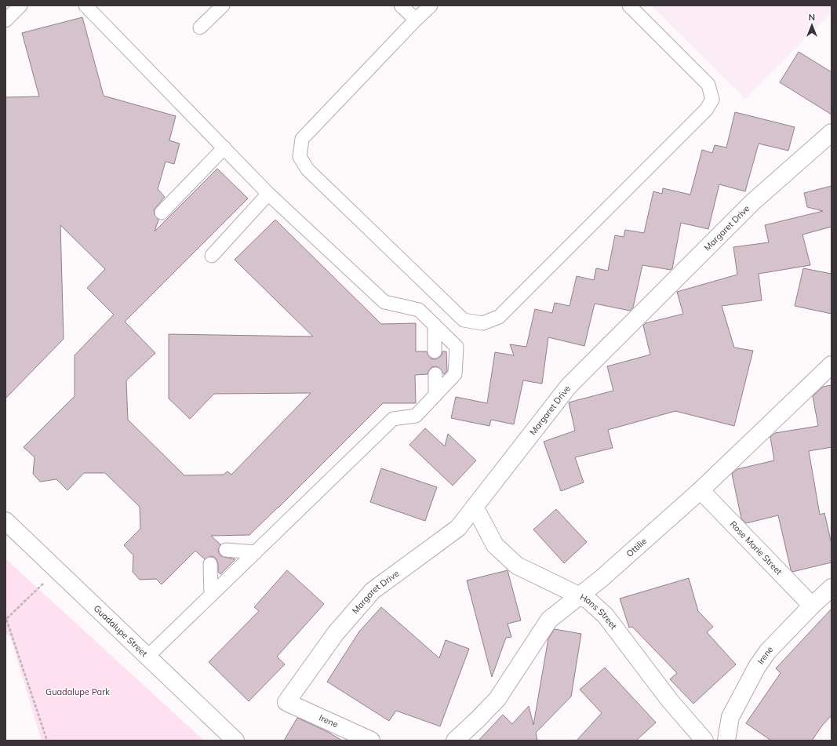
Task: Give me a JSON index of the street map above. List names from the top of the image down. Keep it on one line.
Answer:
{"streets":{"street":["Margaret Drive","Ottilie","Rose Marie Street","Hans Street","Guadalupe Street","Irene"]},"crossings":[["Margaret Drive","Hans Street"],["Margaret Drive","Irene"],["Ottilie","Rose Marie Street"],["Ottilie","Hans Street"],["Rose Marie Street","Irene"]],"parks":["Guadalupe Park"],"north":"top"}
